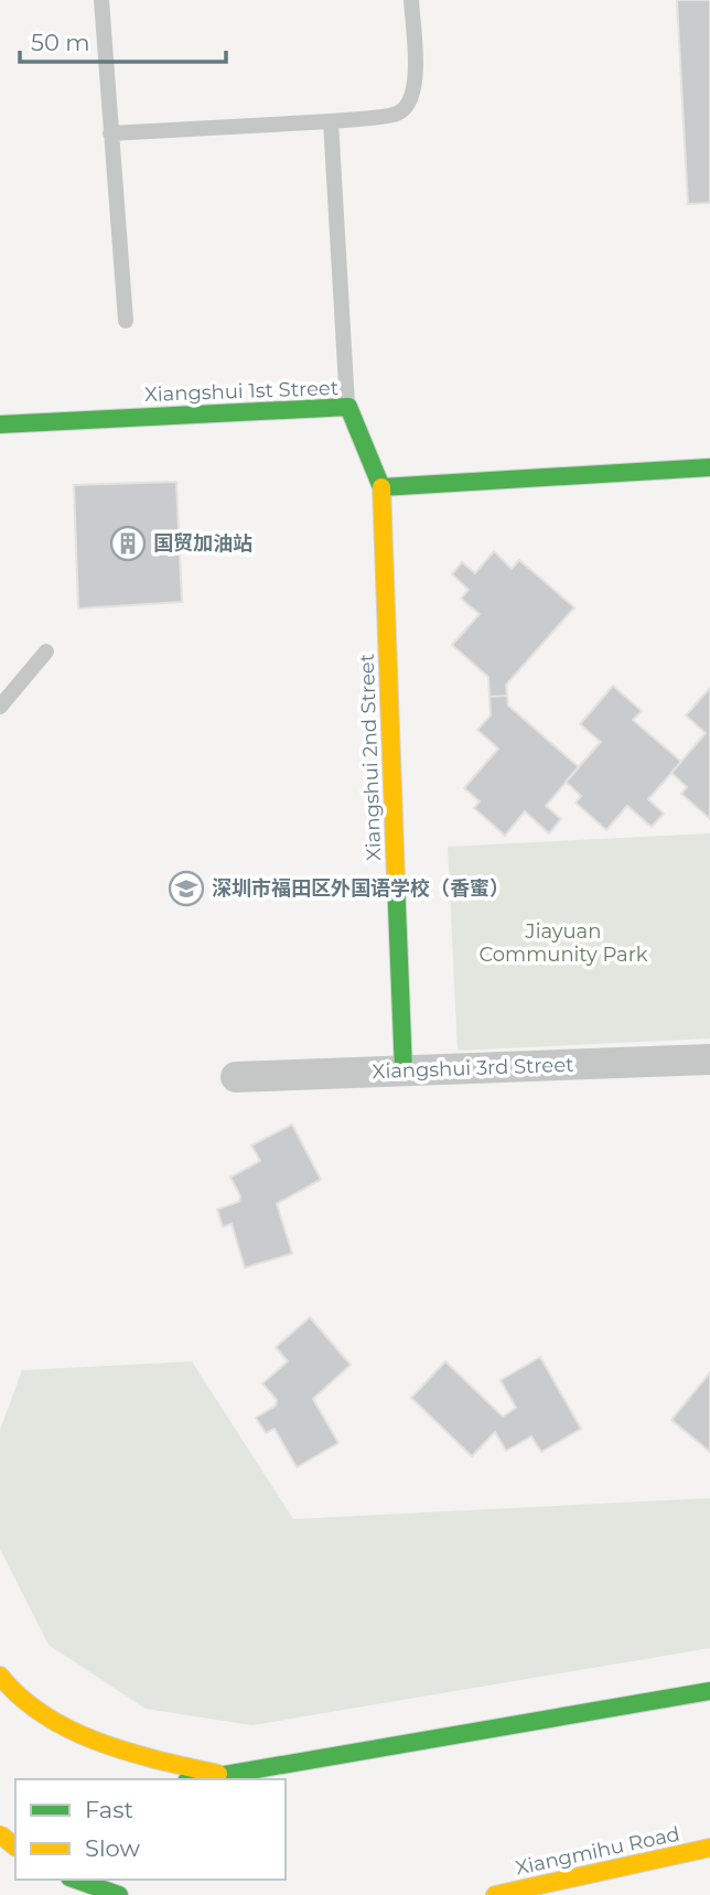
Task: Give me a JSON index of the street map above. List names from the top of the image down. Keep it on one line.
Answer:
{"streets":{"main road":["Xiangshui 1st Street","Xiangshui 2nd Street","Xiangmihu Road"],"street":["Xiangshui 3rd Street"]},"crossings":[["Xiangshui 1st Street","Xiangshui 2nd Street"],["Xiangshui 2nd Street","Xiangshui 3rd Street"]],"parks":["Jiayuan Community Park"],"places":{"building":["国贸加油站"],"school or university":["深圳市福田区外国语学校（香蜜）"]},"legend":["Fast","Slow"],"scale_bar":"50 m"}
